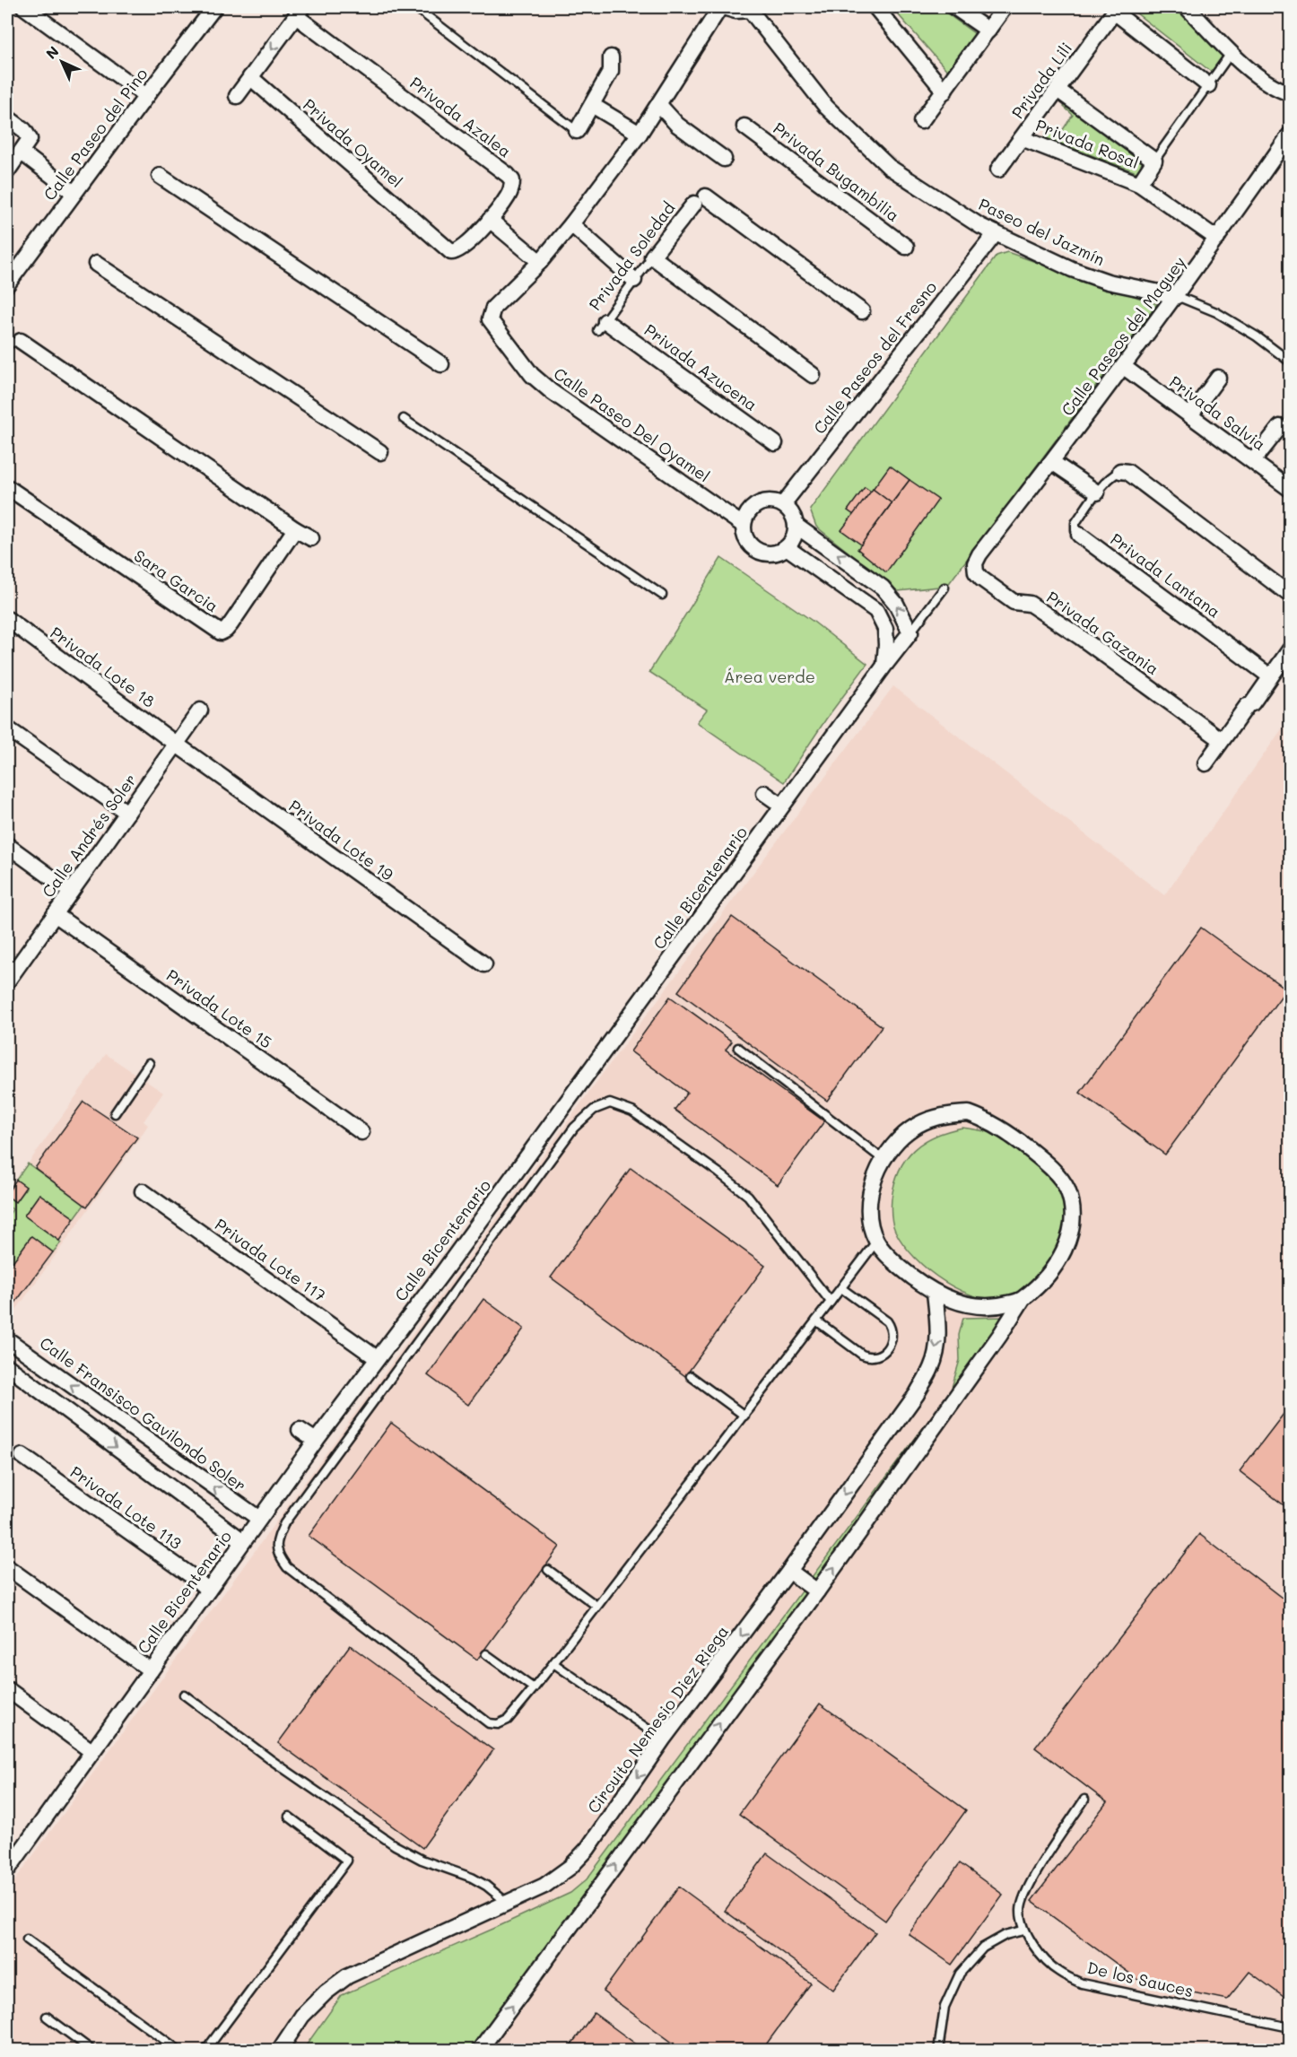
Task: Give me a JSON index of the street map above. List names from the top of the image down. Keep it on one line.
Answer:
{"streets":{"street":["Privada Lili","Privada Azalea","Calle Paseo del Pino","Privada Oyamel","Privada Rosal","Privada Bugambilia","Paseo del Jazmín","Privada Soledad","Calle Paseos del Maguey","Calle Paseos del Fresno","Privada Azucena","Privada Salvia","Calle Paseo Del Oyamel","Privada Lantana","Sara Garcia","Privada Gazania","Privada Lote 18","Calle Andrés Soler","Privada Lote 19","Calle Bicentenario","Privada Lote 15","Privada Lote 117","Calle Fransisco Gavilondo Soler","Privada Lote 113","Circuito Nemesio Diez Riega"],"lane":["De los Sauces"]},"crossings":[["Privada Lili","Privada Rosal"],["Privada Azalea","Privada Oyamel"],["Privada Rosal","Calle Paseos del Maguey"],["Paseo del Jazmín","Calle Paseos del Maguey"],["Paseo del Jazmín","Calle Paseos del Fresno"],["Privada Soledad","Privada Azucena"],["Calle Paseos del Maguey","Privada Salvia"],["Calle Paseos del Maguey","Privada Gazania"],["Calle Paseos del Fresno","Calle Paseo Del Oyamel"],["Privada Lote 18","Calle Andrés Soler"],["Privada Lote 18","Privada Lote 19"],["Calle Andrés Soler","Privada Lote 19"],["Calle Andrés Soler","Privada Lote 15"],["Calle Bicentenario","Privada Lote 117"],["Calle Bicentenario","Calle Fransisco Gavilondo Soler"],["Calle Bicentenario","Privada Lote 113"]],"parks":["Área verde"],"north":"top left"}
